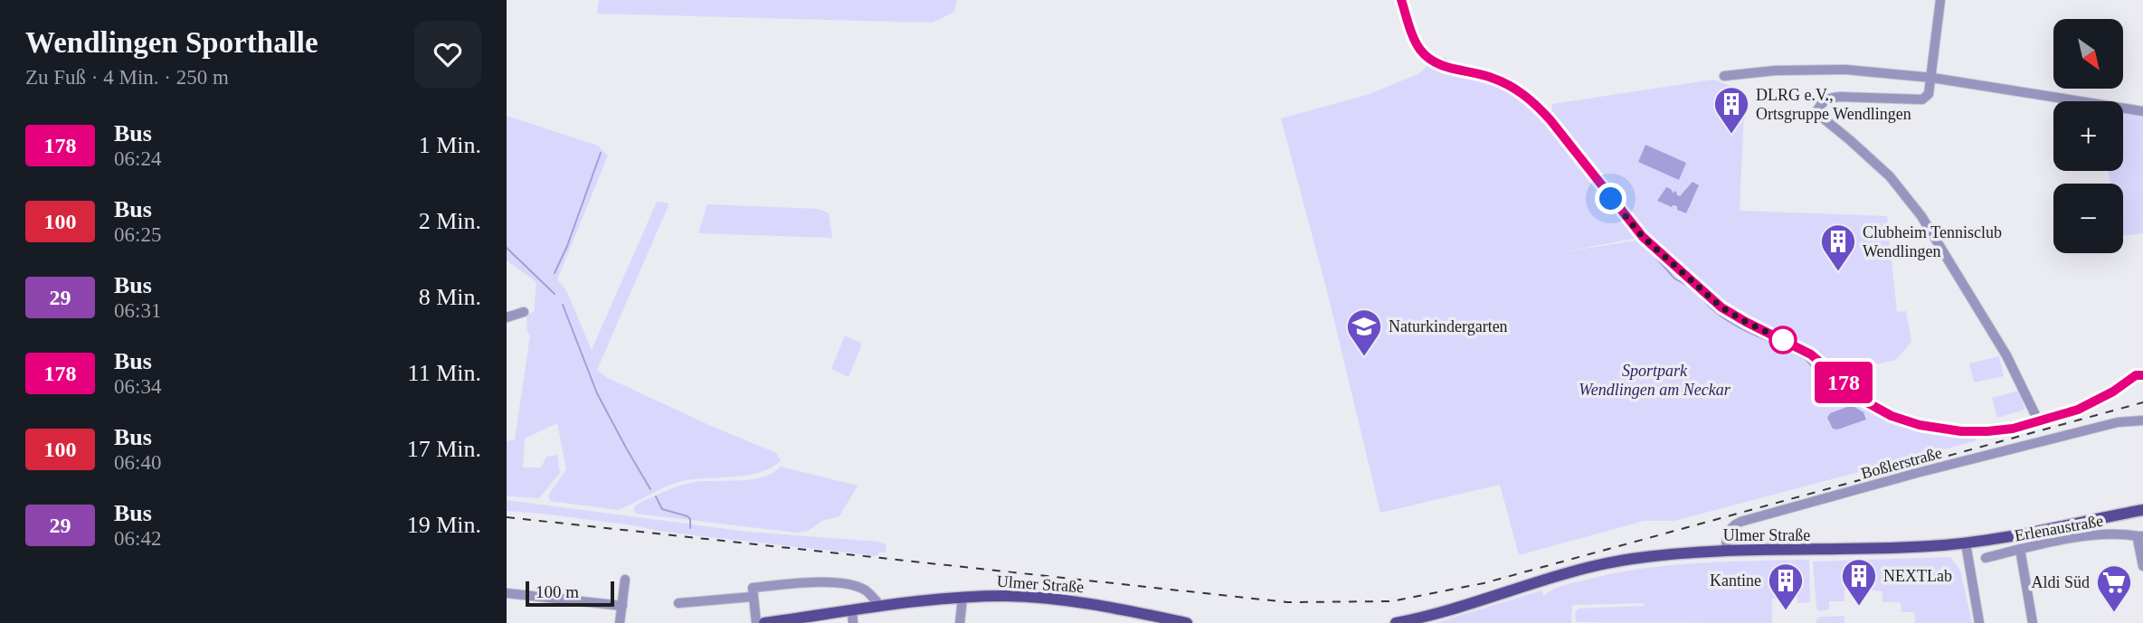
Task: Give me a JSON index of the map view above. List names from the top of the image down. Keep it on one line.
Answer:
{"streets":{"main road":["Ulmer Straße"],"street":["Boßlerstraße","Erlenaustraße"]},"crossings":[["Boßlerstraße","Ulmer Straße"]],"parks":["Sportpark Wendlingen am Neckar"],"places":{"building":["DLRG e.V., Ortsgruppe Wendlingen","Clubheim Tennisclub Wendlingen","NEXTLab","Kantine"],"school or university":["Naturkindergarten"],"supermarket":["Aldi Süd"]},"lines":["bus line 178"],"scale_bar":"100 m","north":"bottom right","page":{"heading":["Wendlingen Sporthalle","Zu Fuß · 4 Min. · 250 m"],"on_map":"178","map_buttons":["+","−"],"list":[{"mark":"178","name":"Bus","note":"06:24","value":"1 Min."},{"mark":"100","name":"Bus","note":"06:25","value":"2 Min."},{"mark":"29","name":"Bus","note":"06:31","value":"8 Min."},{"mark":"178","name":"Bus","note":"06:34","value":"11 Min."},{"mark":"100","name":"Bus","note":"06:40","value":"17 Min."},{"mark":"29","name":"Bus","note":"06:42","value":"19 Min."}],"scale":"100 m"}}
